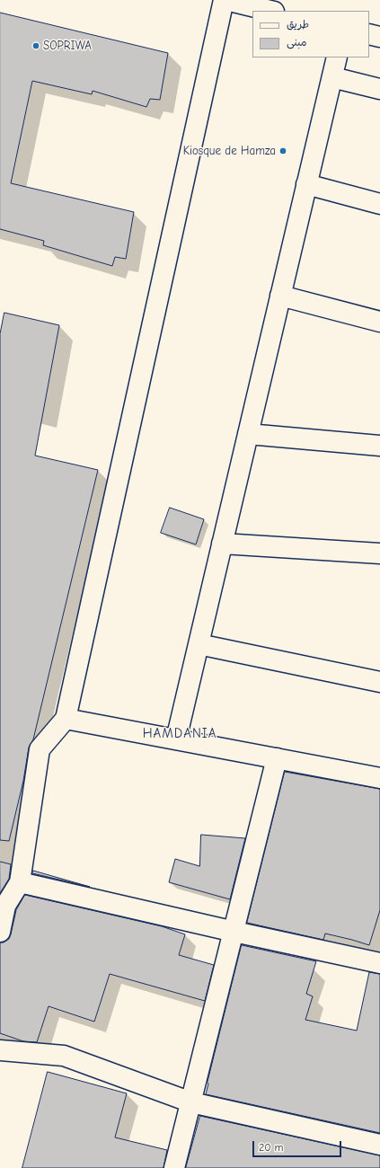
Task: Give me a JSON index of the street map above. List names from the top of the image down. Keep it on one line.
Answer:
{"districts":["HAMDANIA"],"places":["SOPRIWA","Kiosque de Hamza"],"legend":["طريق","مبنى"],"scale_bar":"20 m"}
